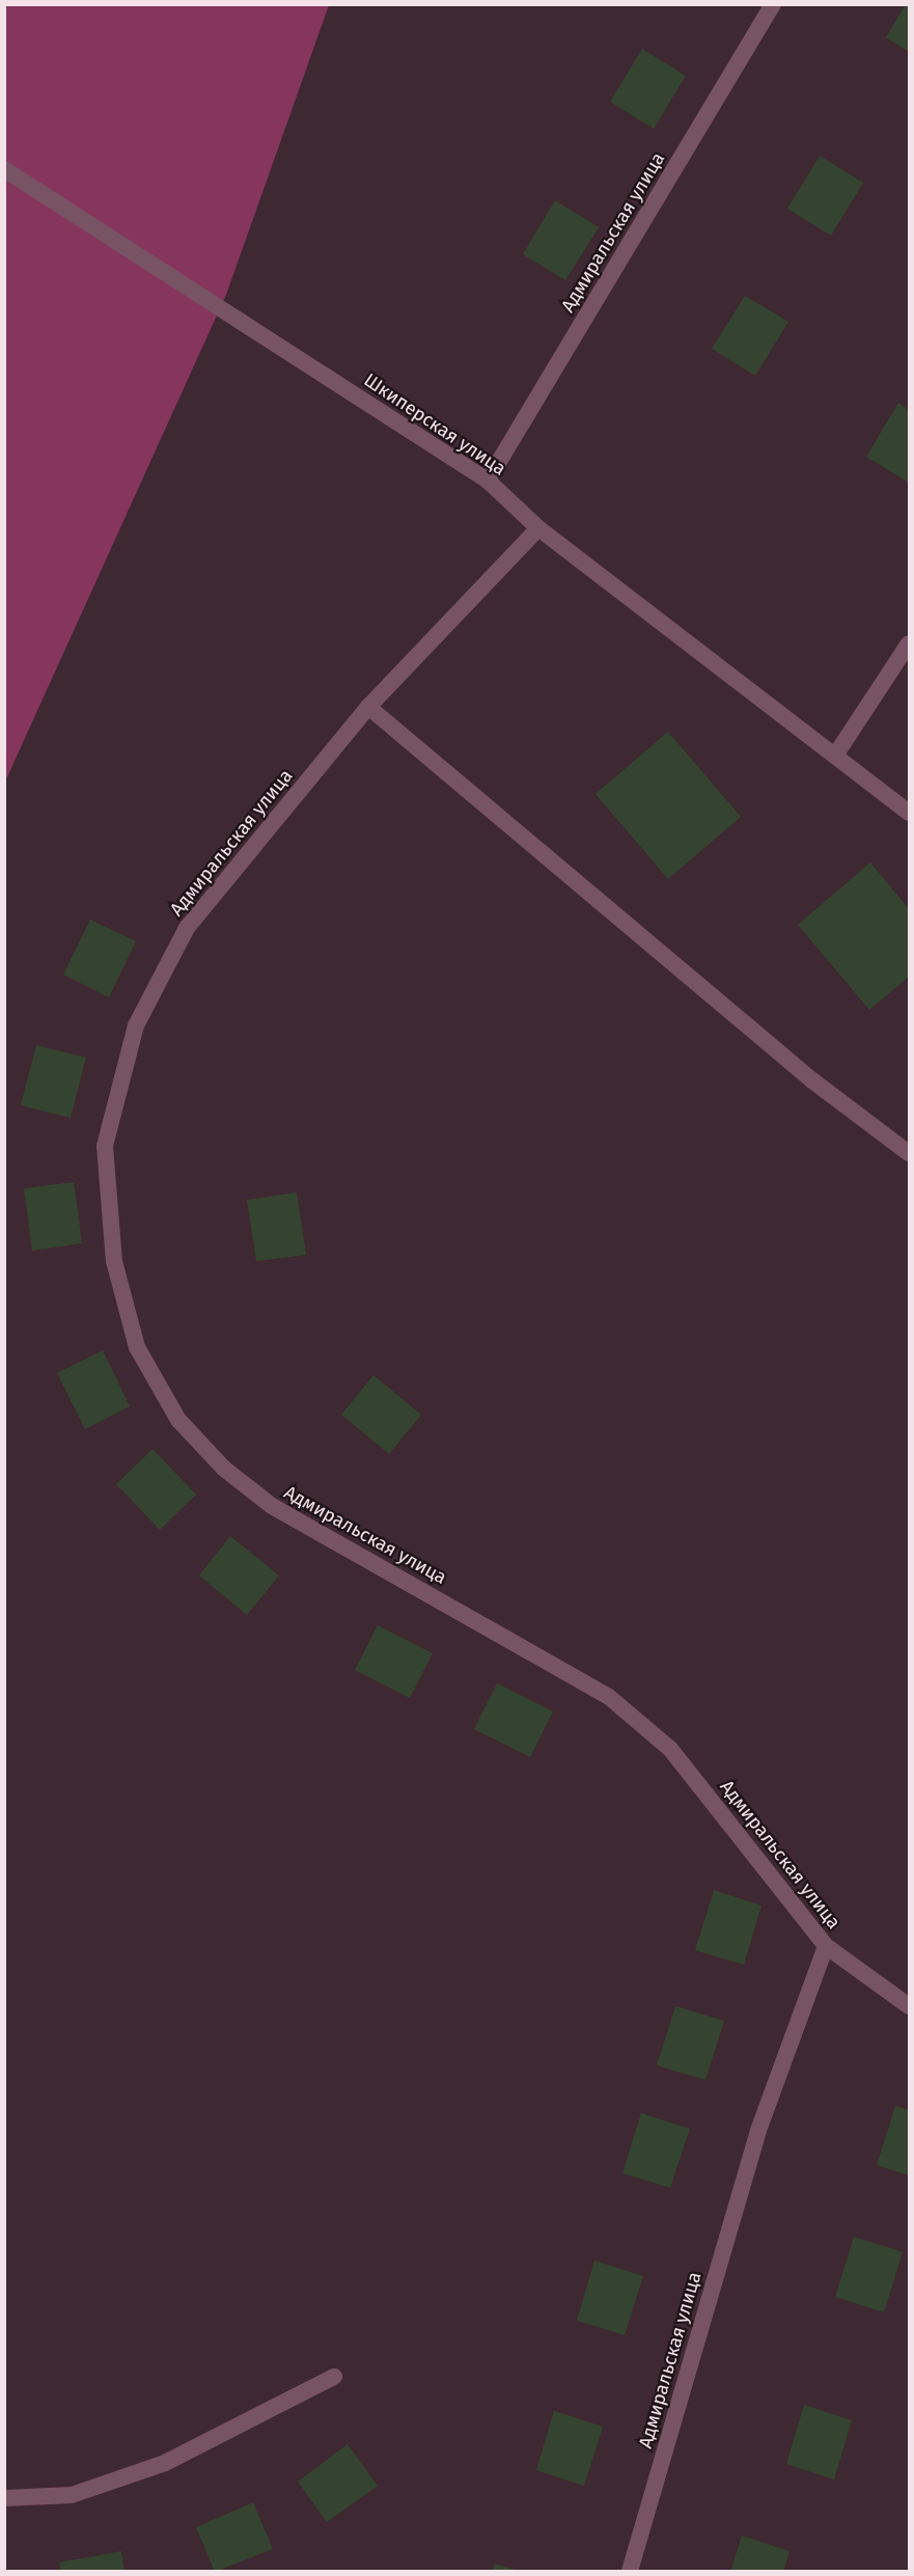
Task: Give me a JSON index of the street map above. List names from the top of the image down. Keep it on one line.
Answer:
{"streets":{"street":["Адмиральская улица","Шкиперская улица"]},"crossings":[["Адмиральская улица","Шкиперская улица"]]}
